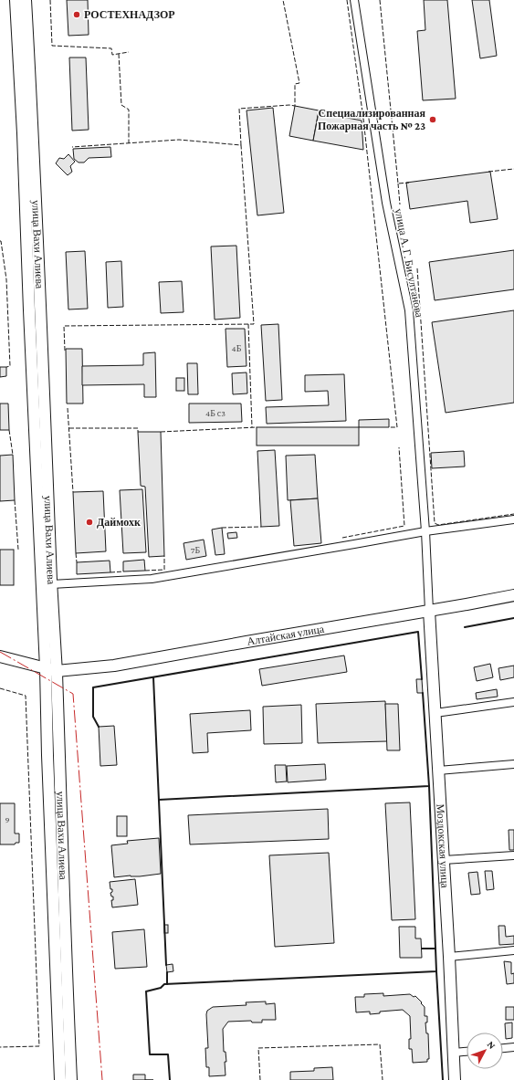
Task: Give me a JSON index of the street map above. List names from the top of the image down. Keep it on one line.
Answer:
{"streets":{"main road":["улица Вахи Алиева","Алтайская улица","Моздокская улица"],"street":["улица А. Г. Бисултанова"]},"crossings":[["улица Вахи Алиева","Алтайская улица"],["улица А. Г. Бисултанова","Алтайская улица"],["улица А. Г. Бисултанова","Моздокская улица"],["Алтайская улица","Моздокская улица"]],"places":["РОСТЕХНАДЗОР","Специализированная Пожарная часть № 23","Даймохк"],"house_numbers":["4Б","4Б с3","7Б","9"],"north":"top right"}
